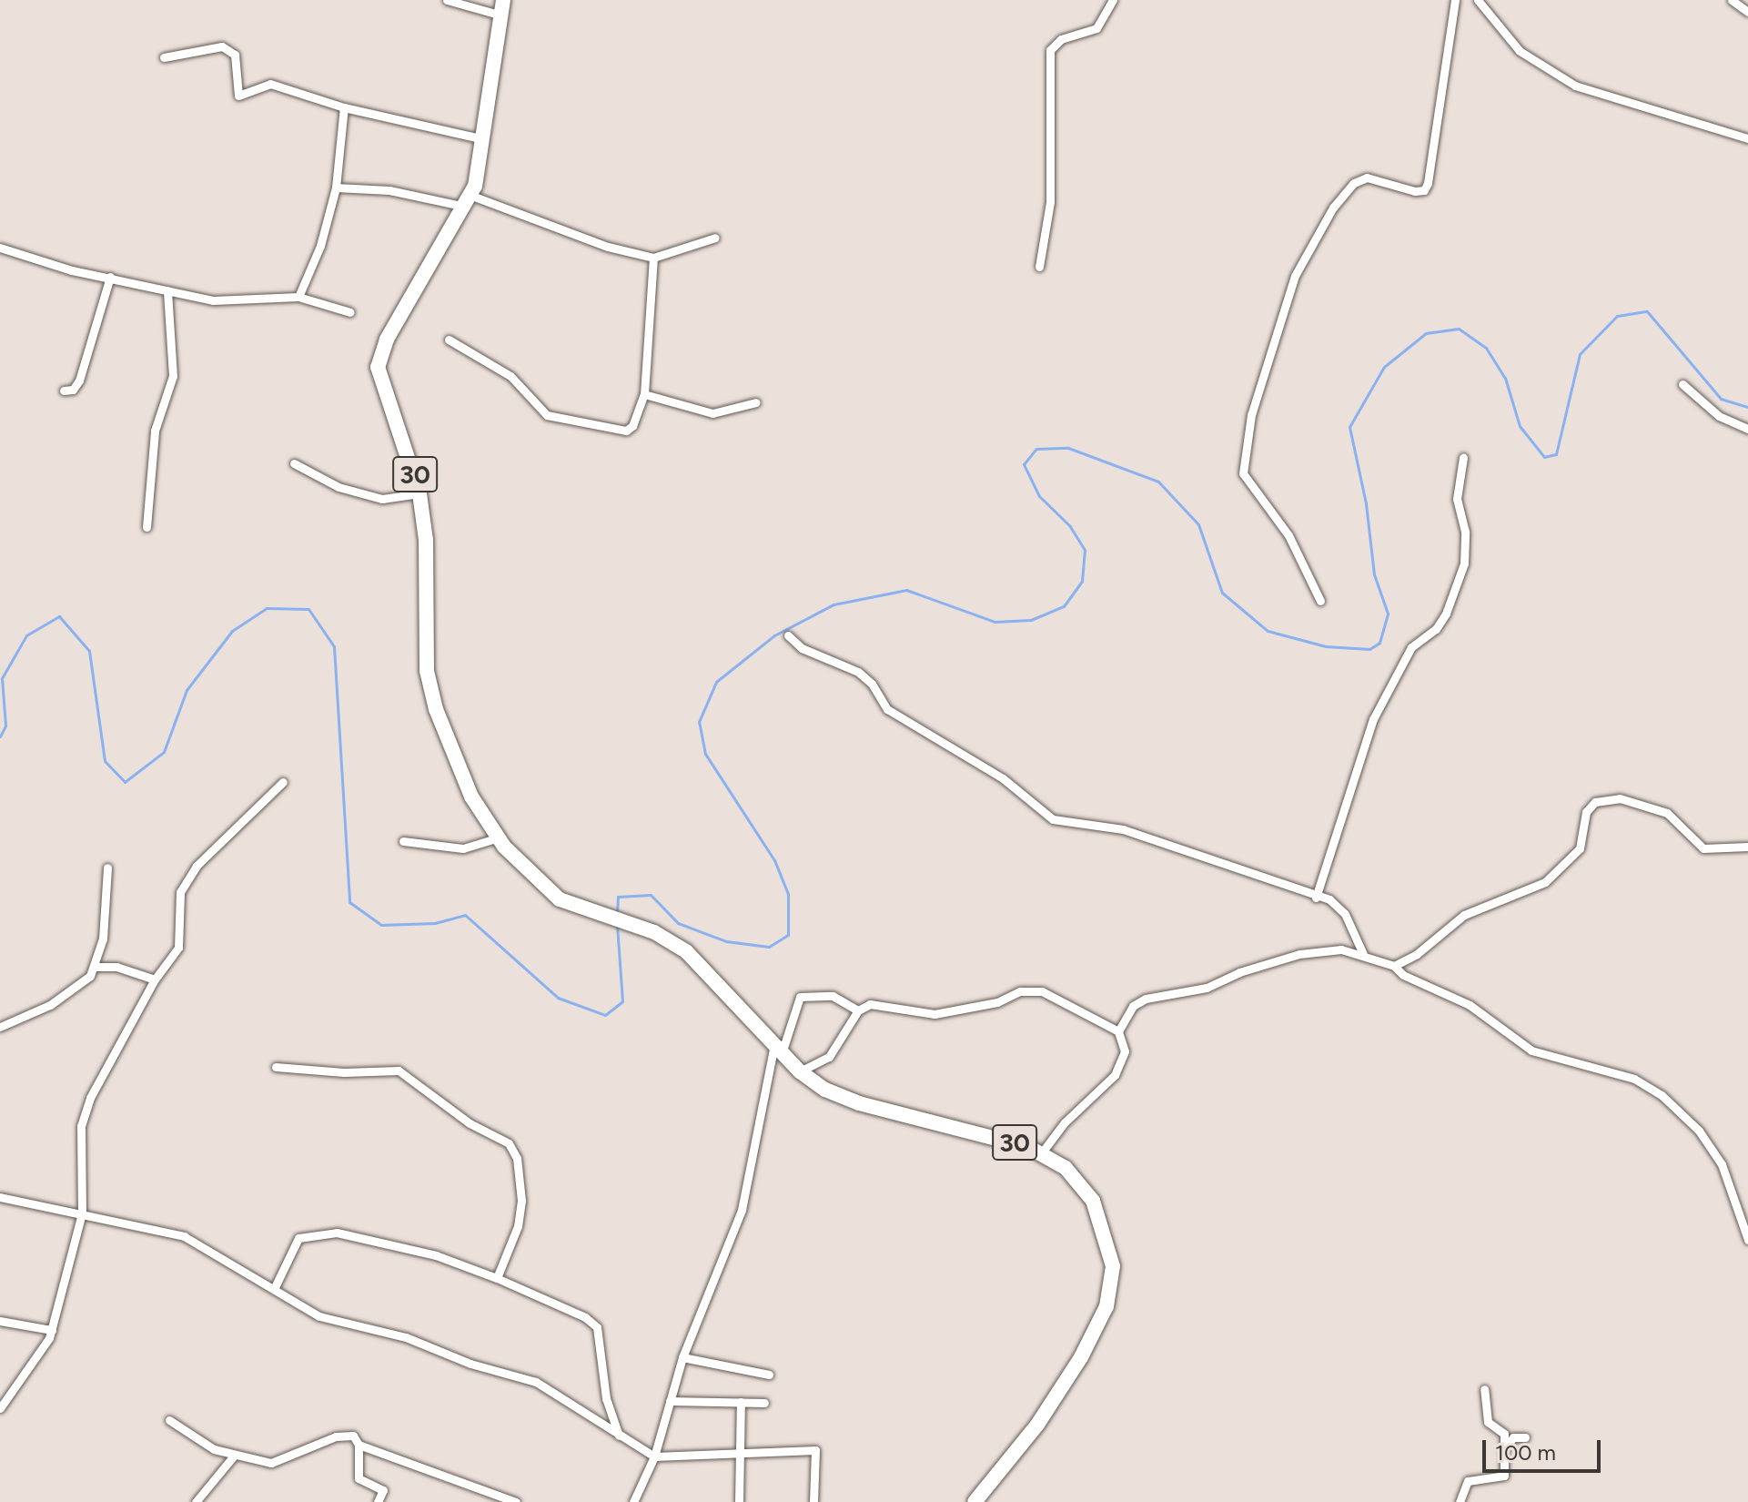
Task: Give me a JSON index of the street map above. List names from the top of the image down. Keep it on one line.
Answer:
{"streets":{"highway":["30"]},"scale_bar":"100 m"}
